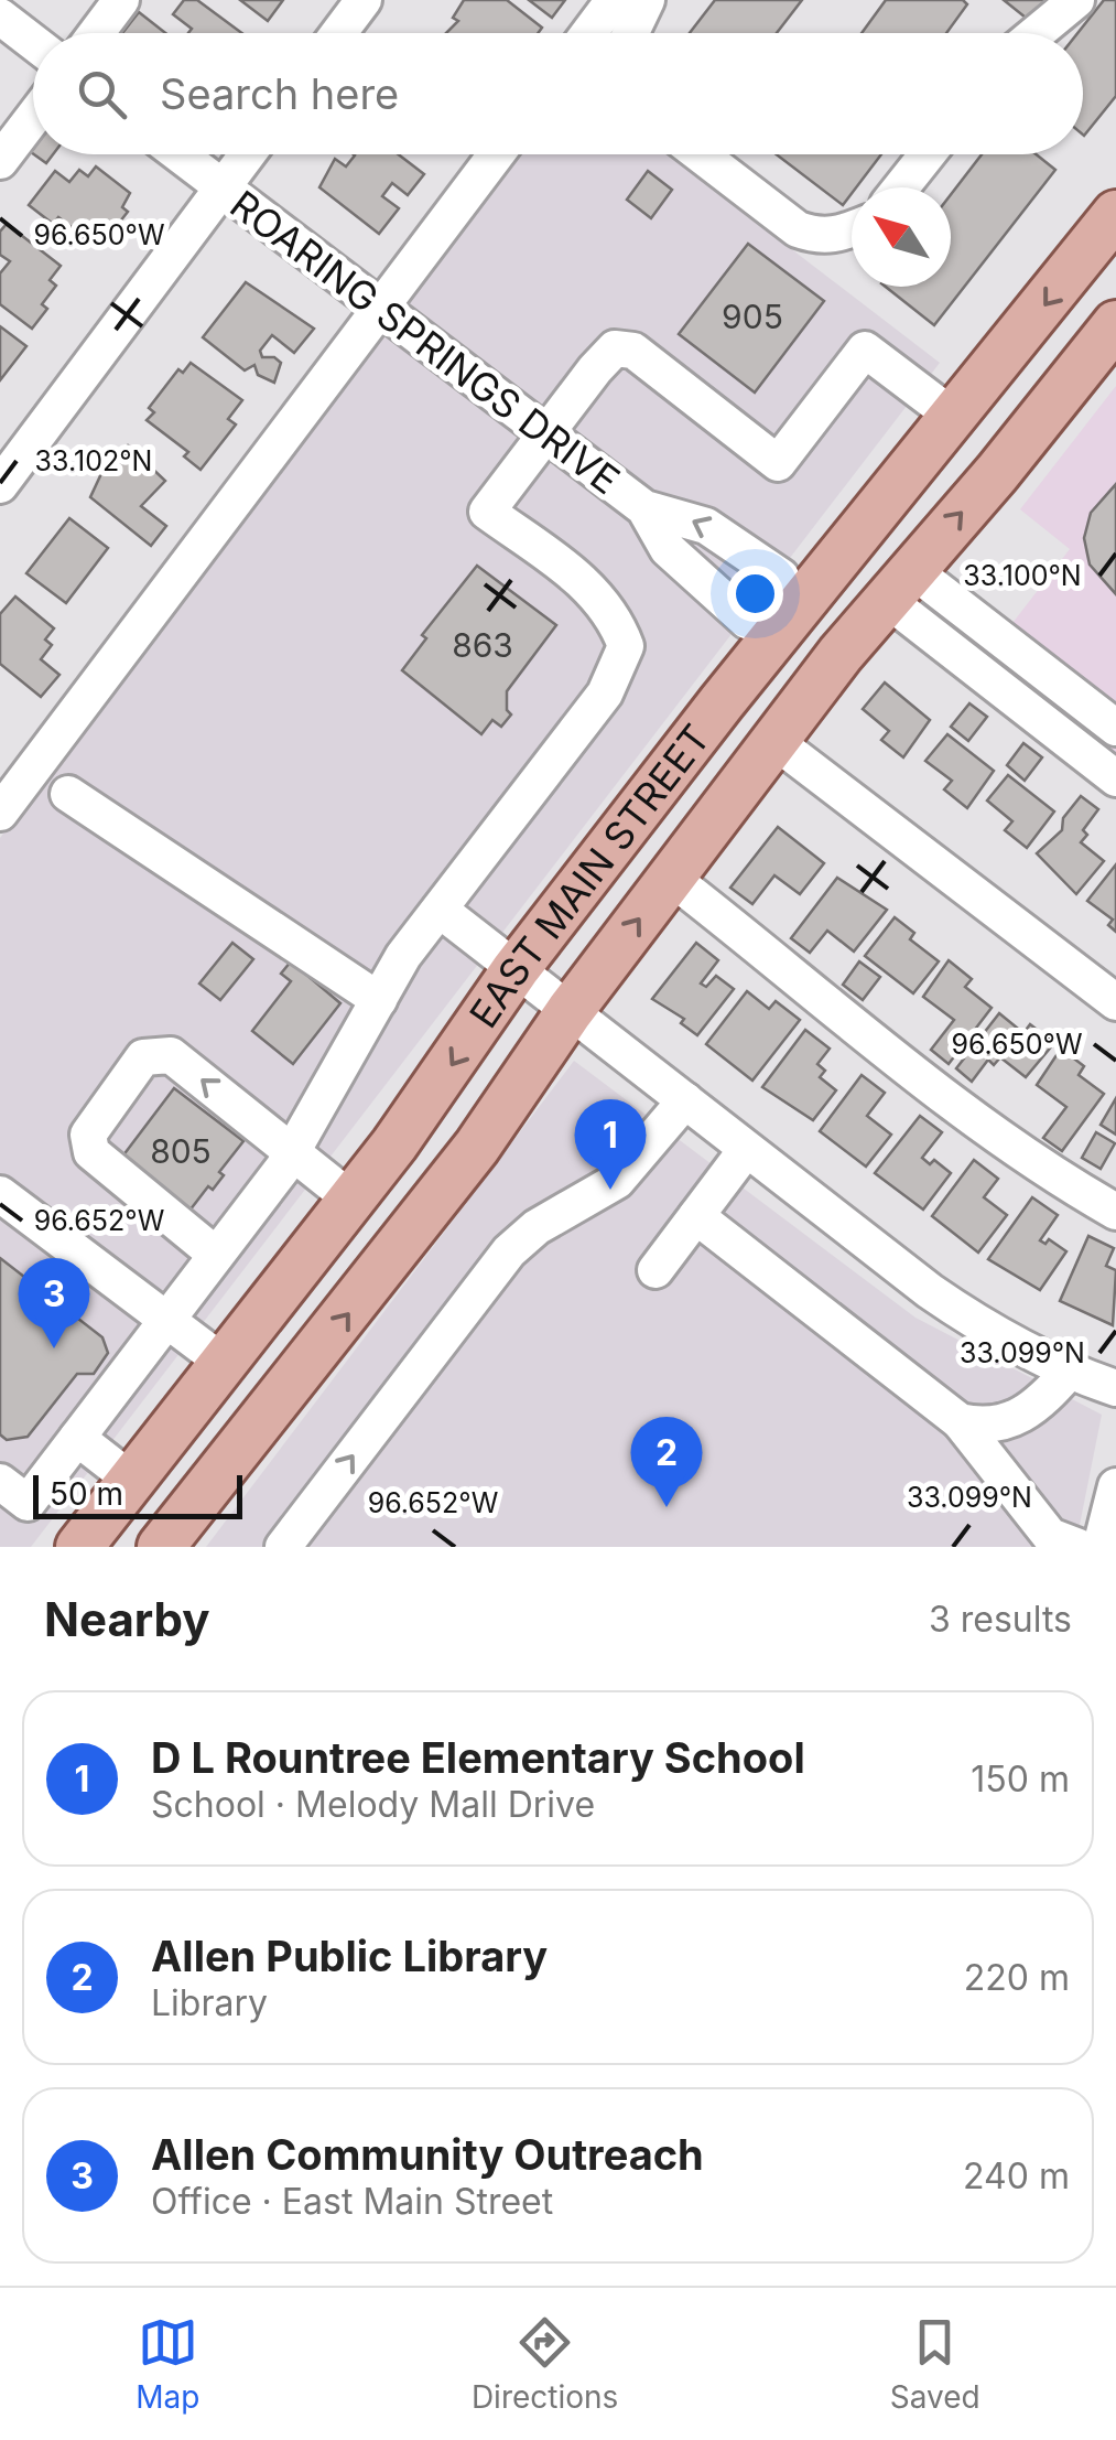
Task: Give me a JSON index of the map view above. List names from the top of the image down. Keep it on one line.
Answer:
{"streets":{"main road":["EAST MAIN STREET"],"street":["ROARING SPRINGS DRIVE"]},"crossings":[["ROARING SPRINGS DRIVE","EAST MAIN STREET"]],"house_numbers":["905","863","805"],"scale_bar":"50 m","north":"top left","page":{"search":"Search here","pins":["1","3","2"],"scale":"50 m","heading":["Nearby","3 results"],"list":[{"mark":"1","name":"D L Rountree Elementary School","note":"School · Melody Mall Drive","value":"150 m"},{"mark":"2","name":"Allen Public Library","note":"Library","value":"220 m"},{"mark":"3","name":"Allen Community Outreach","note":"Office · East Main Street","value":"240 m"}],"nav":["Map","Directions","Saved"]},"coordinates":["96.650°W","33.102°N","33.100°N","96.652°W","33.099°N"]}
